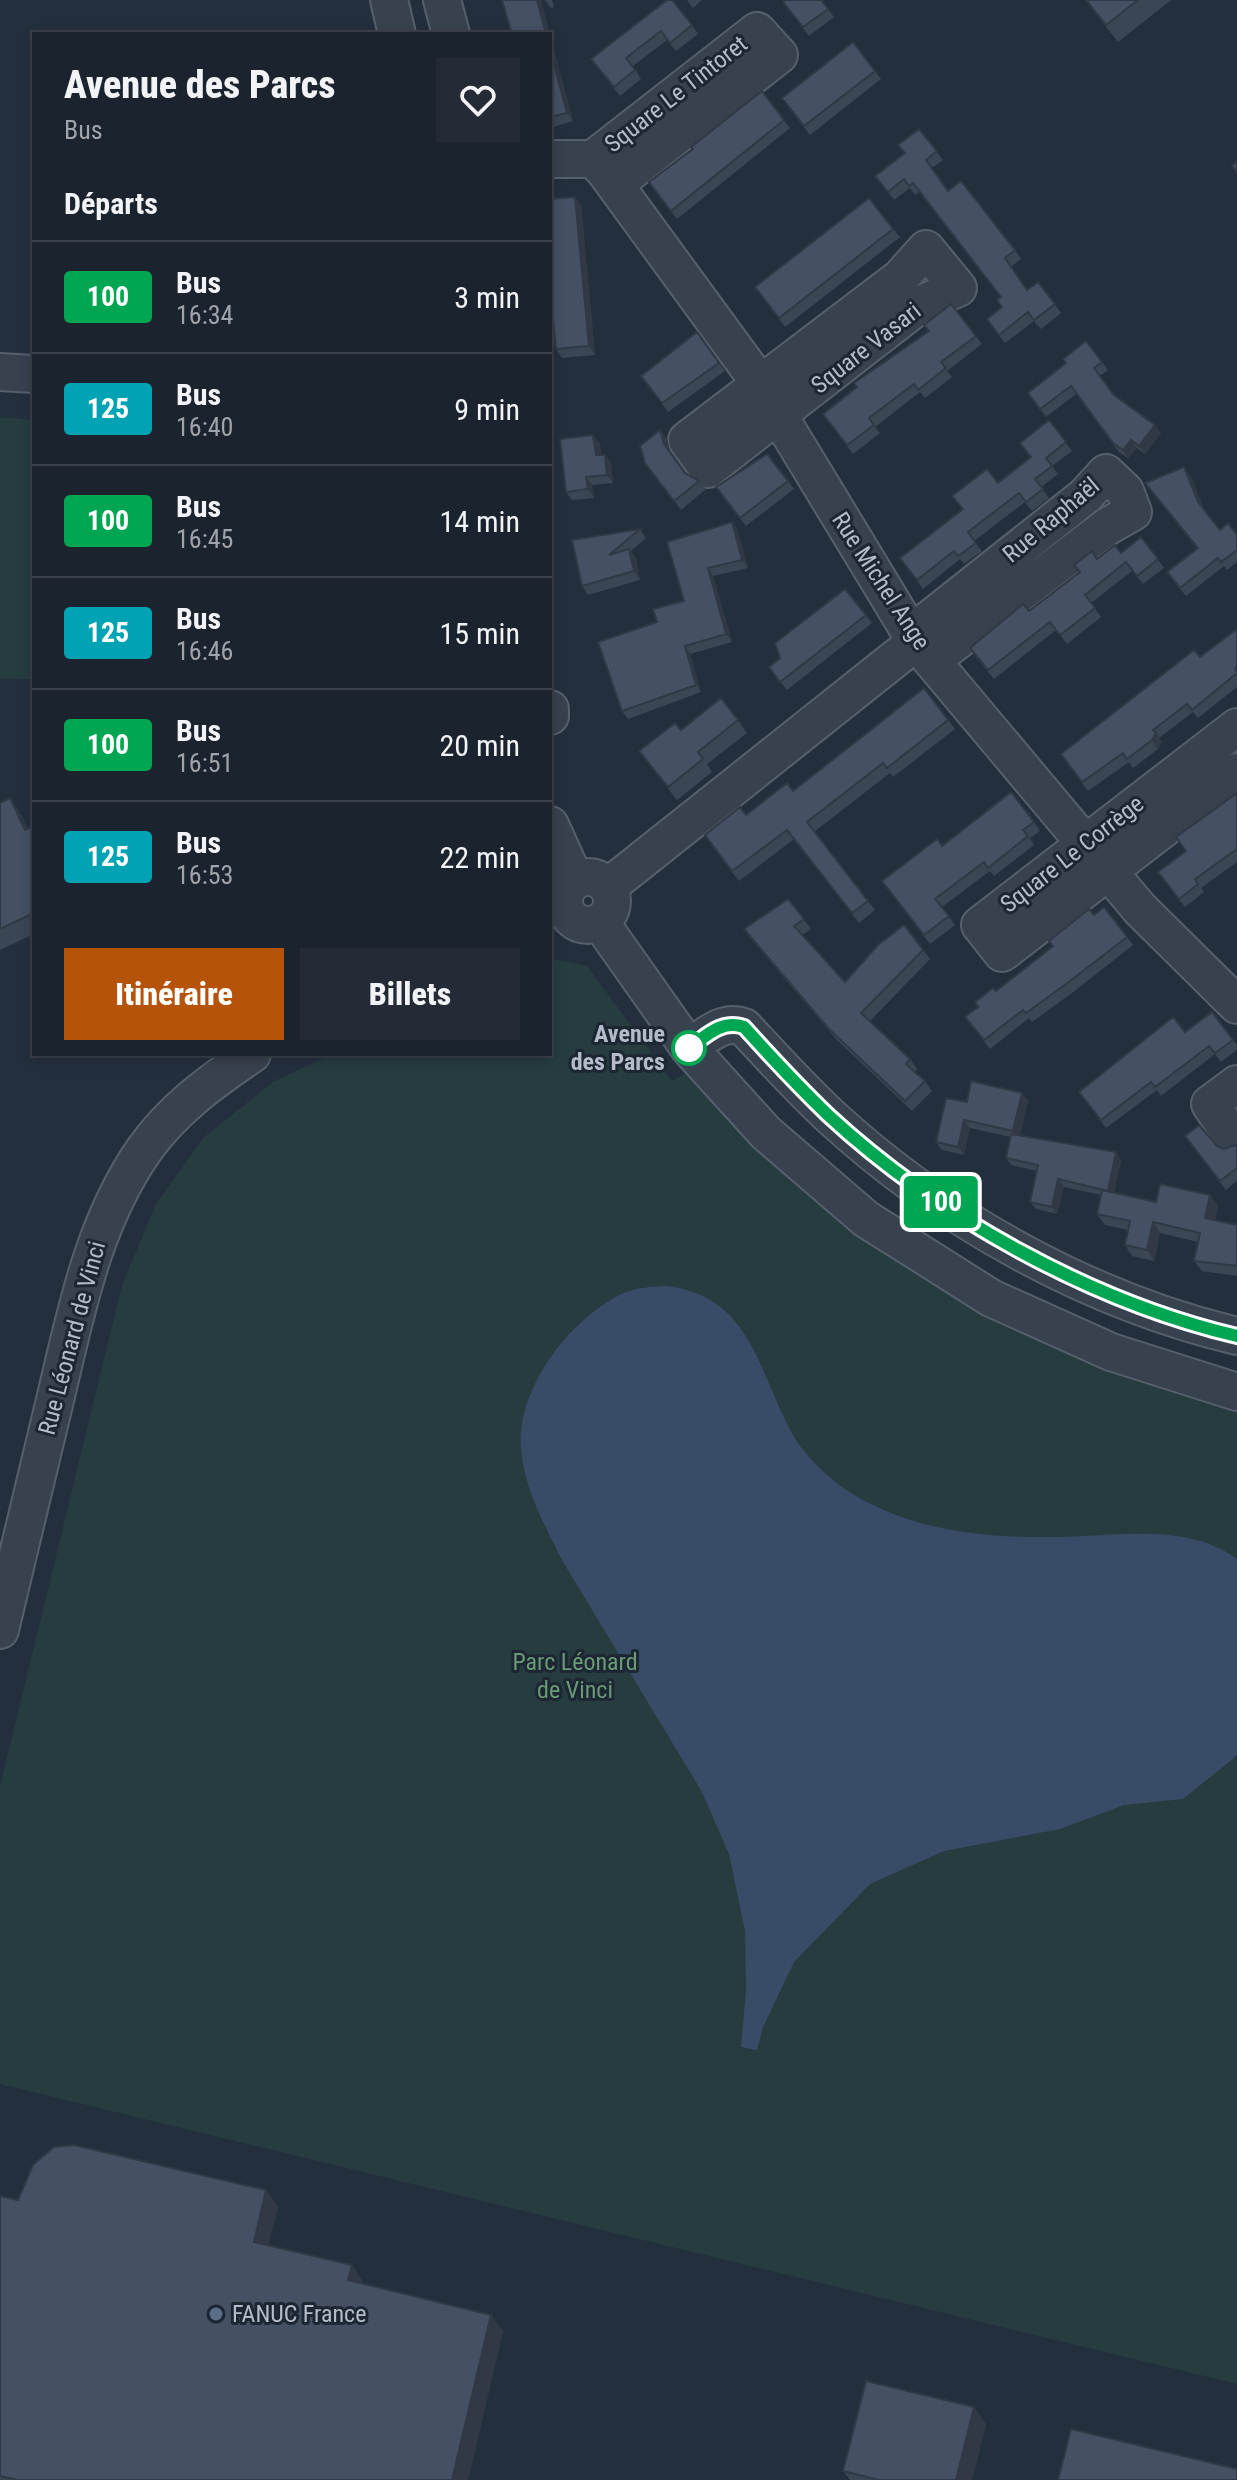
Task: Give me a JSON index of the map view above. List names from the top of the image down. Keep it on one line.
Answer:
{"streets":{"street":["Square Vasari","Rue Raphaël","Rue Michel Ange","Square Le Corrège","Rue Léonard de Vinci"]},"crossings":[["Square Vasari","Rue Michel Ange"],["Rue Raphaël","Rue Michel Ange"],["Rue Michel Ange","Square Le Corrège"]],"parks":["Parc Léonard de Vinci"],"places":["Avenue des Parcs","FANUC France"],"lines":["bus line 100"],"page":{"on_map":"100","heading":[["Avenue des Parcs","Bus"],"Départs"],"list":[{"mark":"100","name":"Bus","note":"16:34","value":"3 min"},{"mark":"125","name":"Bus","note":"16:40","value":"9 min"},{"mark":"100","name":"Bus","note":"16:45","value":"14 min"},{"mark":"125","name":"Bus","note":"16:46","value":"15 min"},{"mark":"100","name":"Bus","note":"16:51","value":"20 min"},{"mark":"125","name":"Bus","note":"16:53","value":"22 min"}],"buttons":["Itinéraire","Billets"]}}
